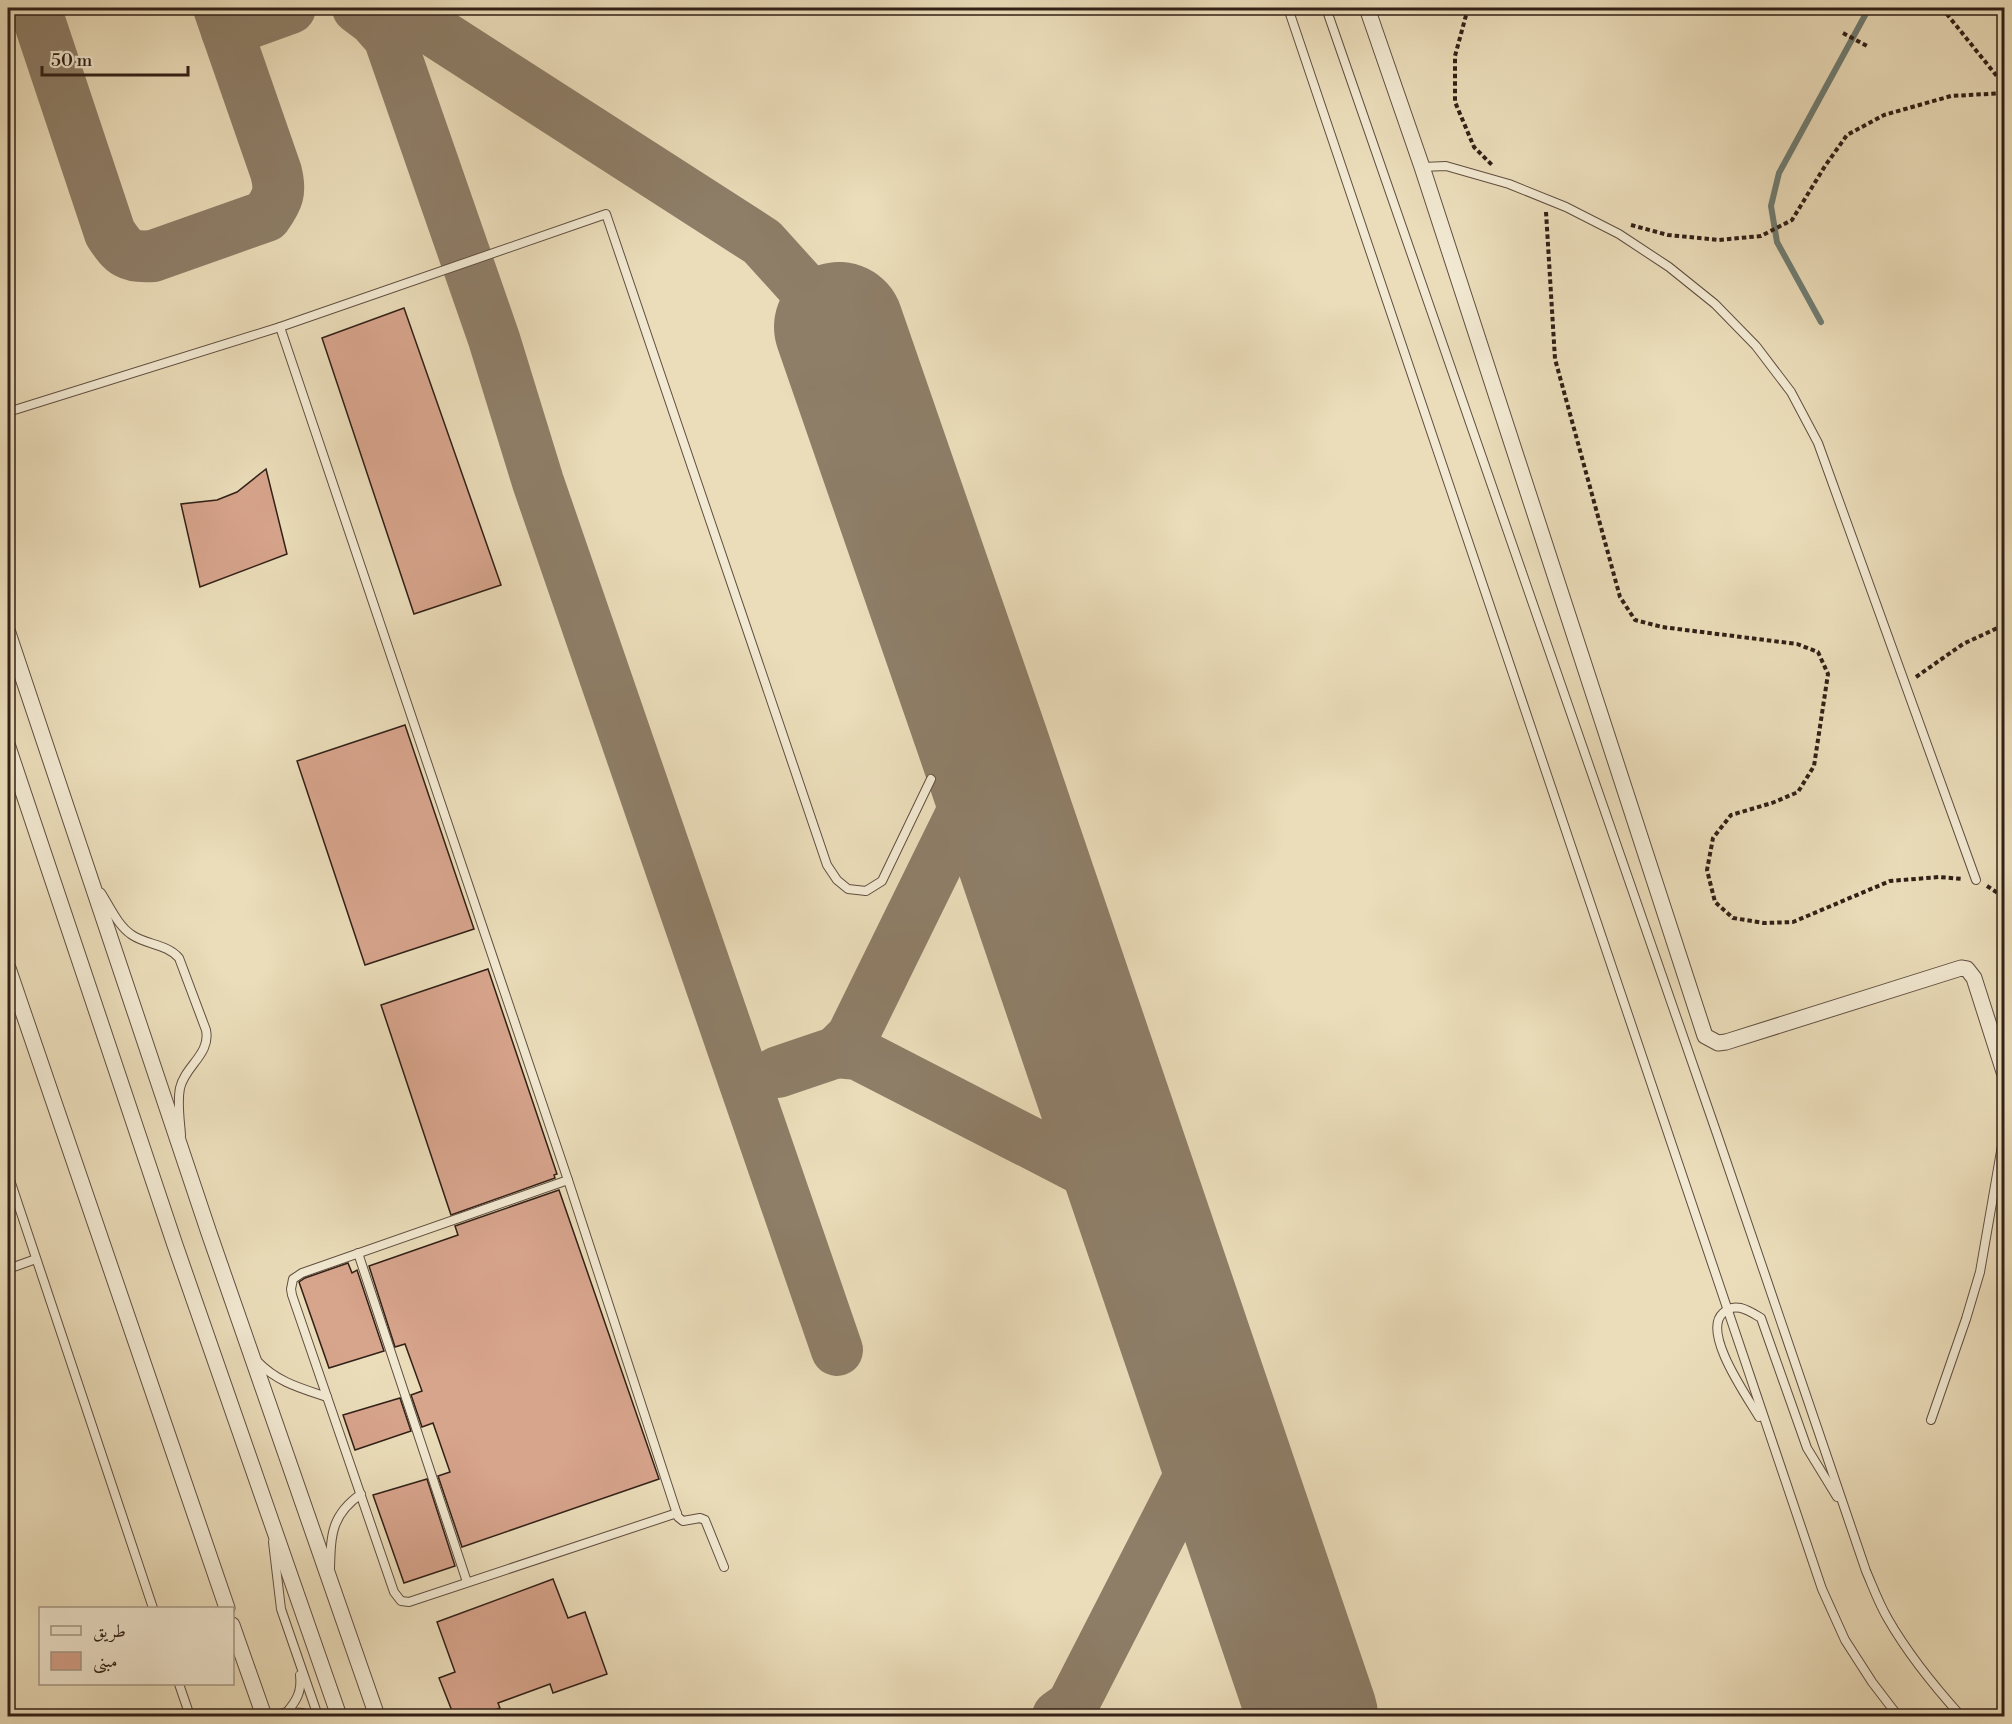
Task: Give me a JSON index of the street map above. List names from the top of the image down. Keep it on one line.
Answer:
{"legend":["طريق","مبنى"],"scale_bar":"50 m"}
